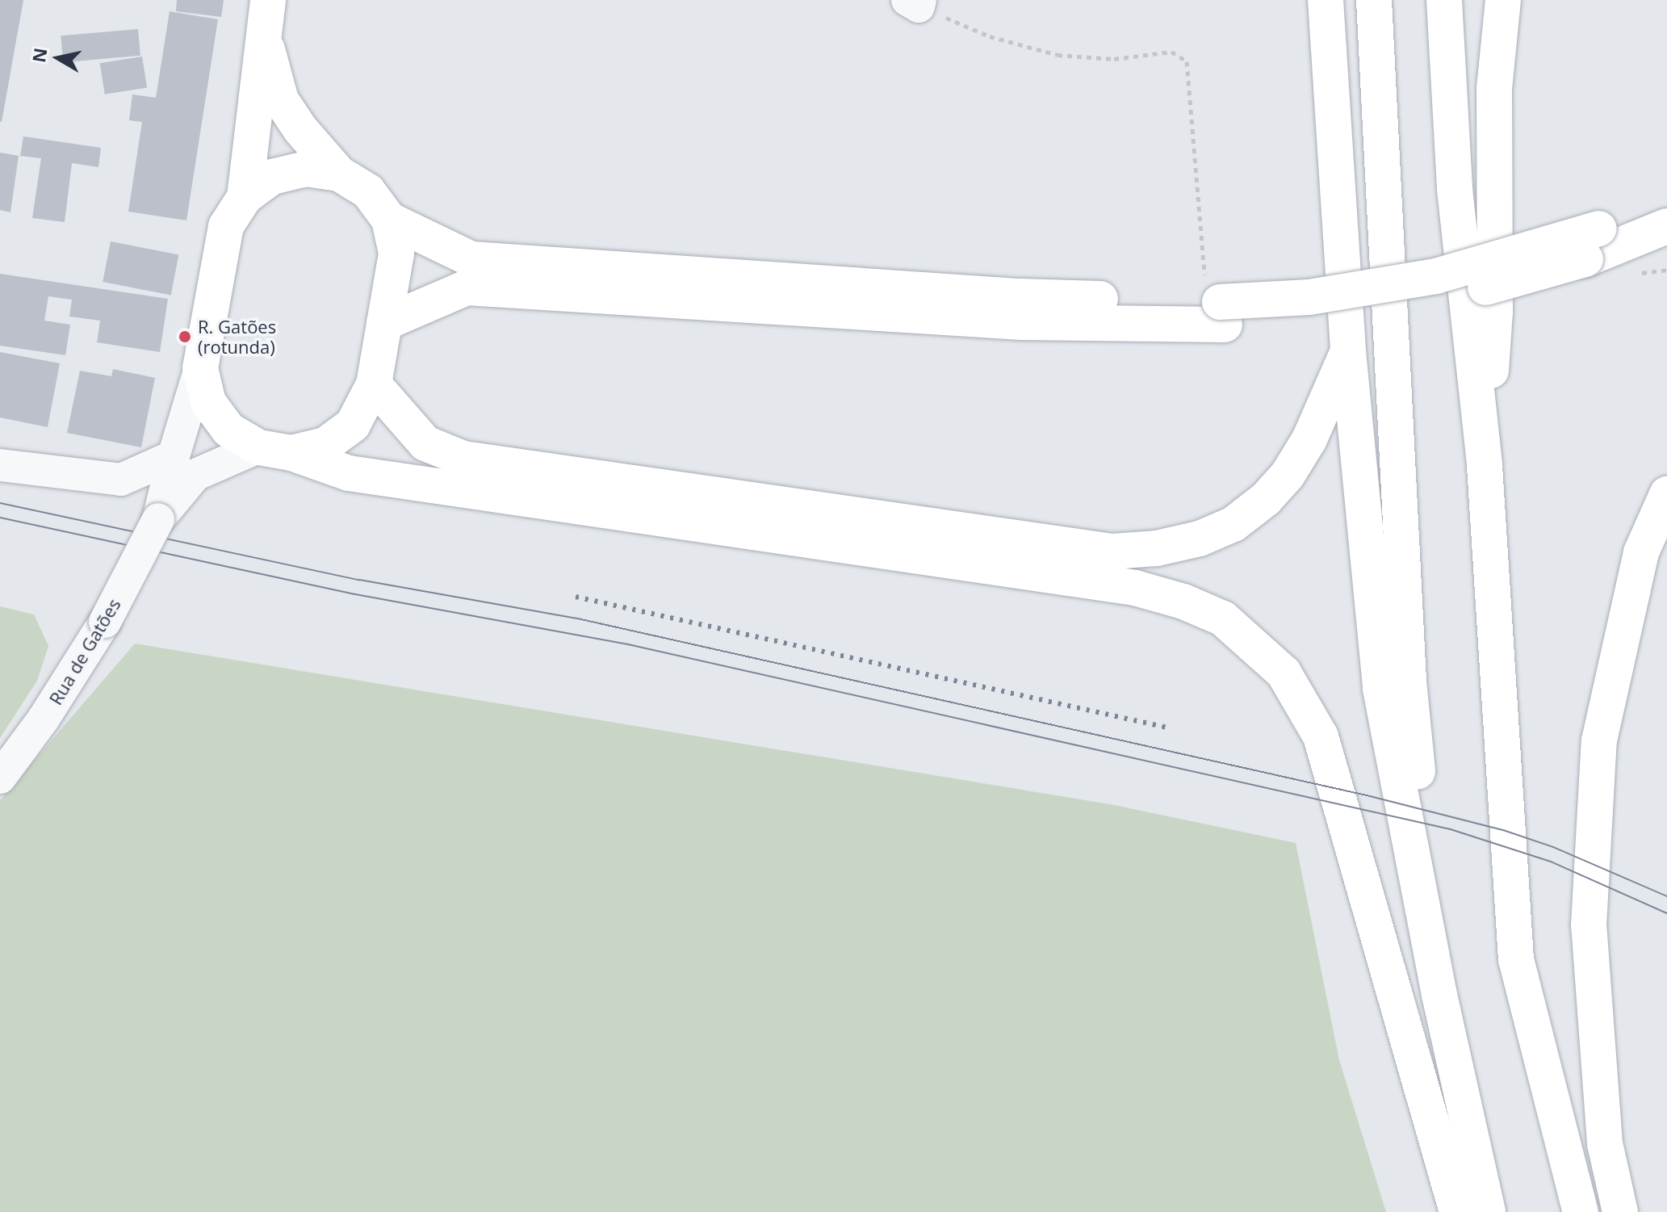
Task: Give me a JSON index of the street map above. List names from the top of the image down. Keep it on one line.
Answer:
{"streets":{"street":["Rua de Gatões"]},"places":["R. Gatões (rotunda)"],"north":"left"}
